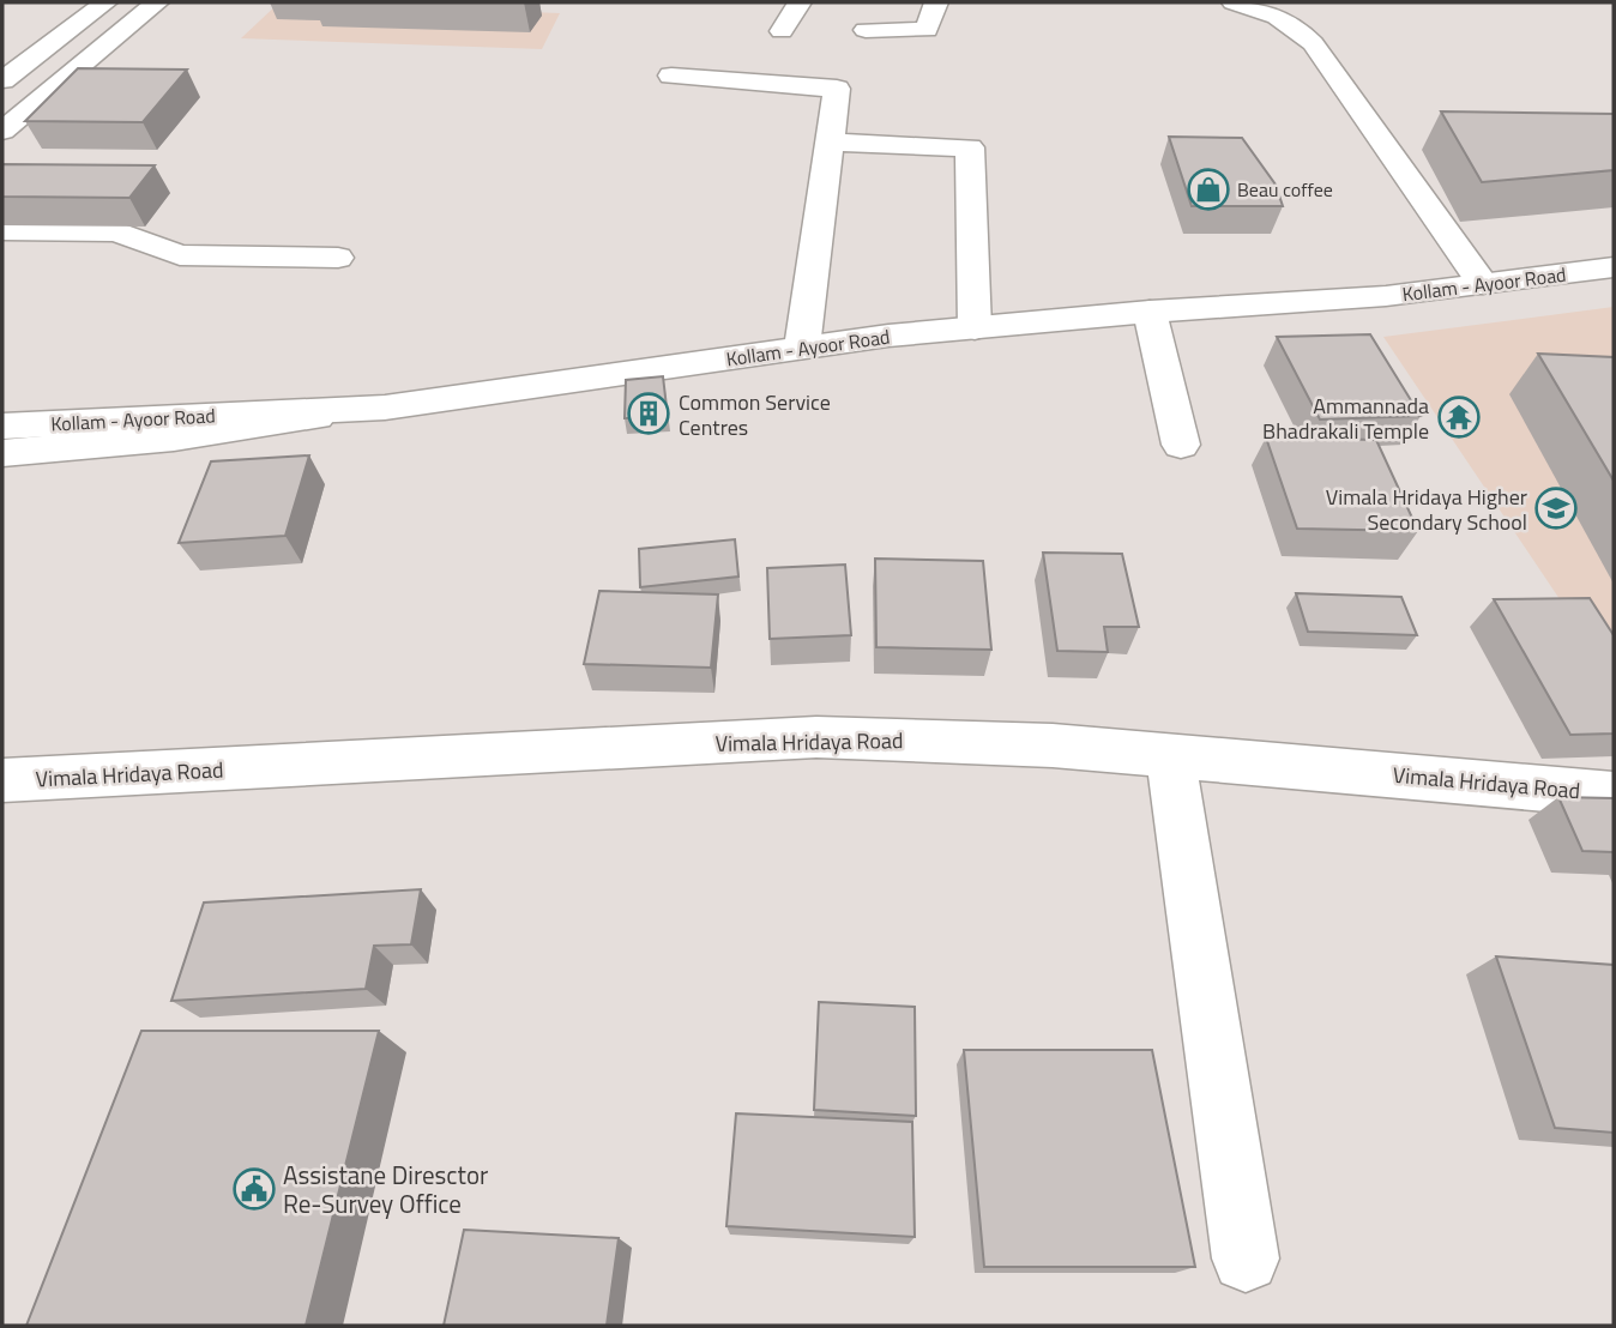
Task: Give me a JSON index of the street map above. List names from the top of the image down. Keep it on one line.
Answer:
{"streets":{"street":["Kollam - Ayoor Road","Vimala Hridaya Road"]},"places":{"shop":["Beau coffee"],"building":["Common Service Centres"],"temple":["Ammannada Bhadrakali Temple"],"school or university":["Vimala Hridaya Higher Secondary School"],"public building":["Assistane Diresctor Re-Survey Office"]}}
